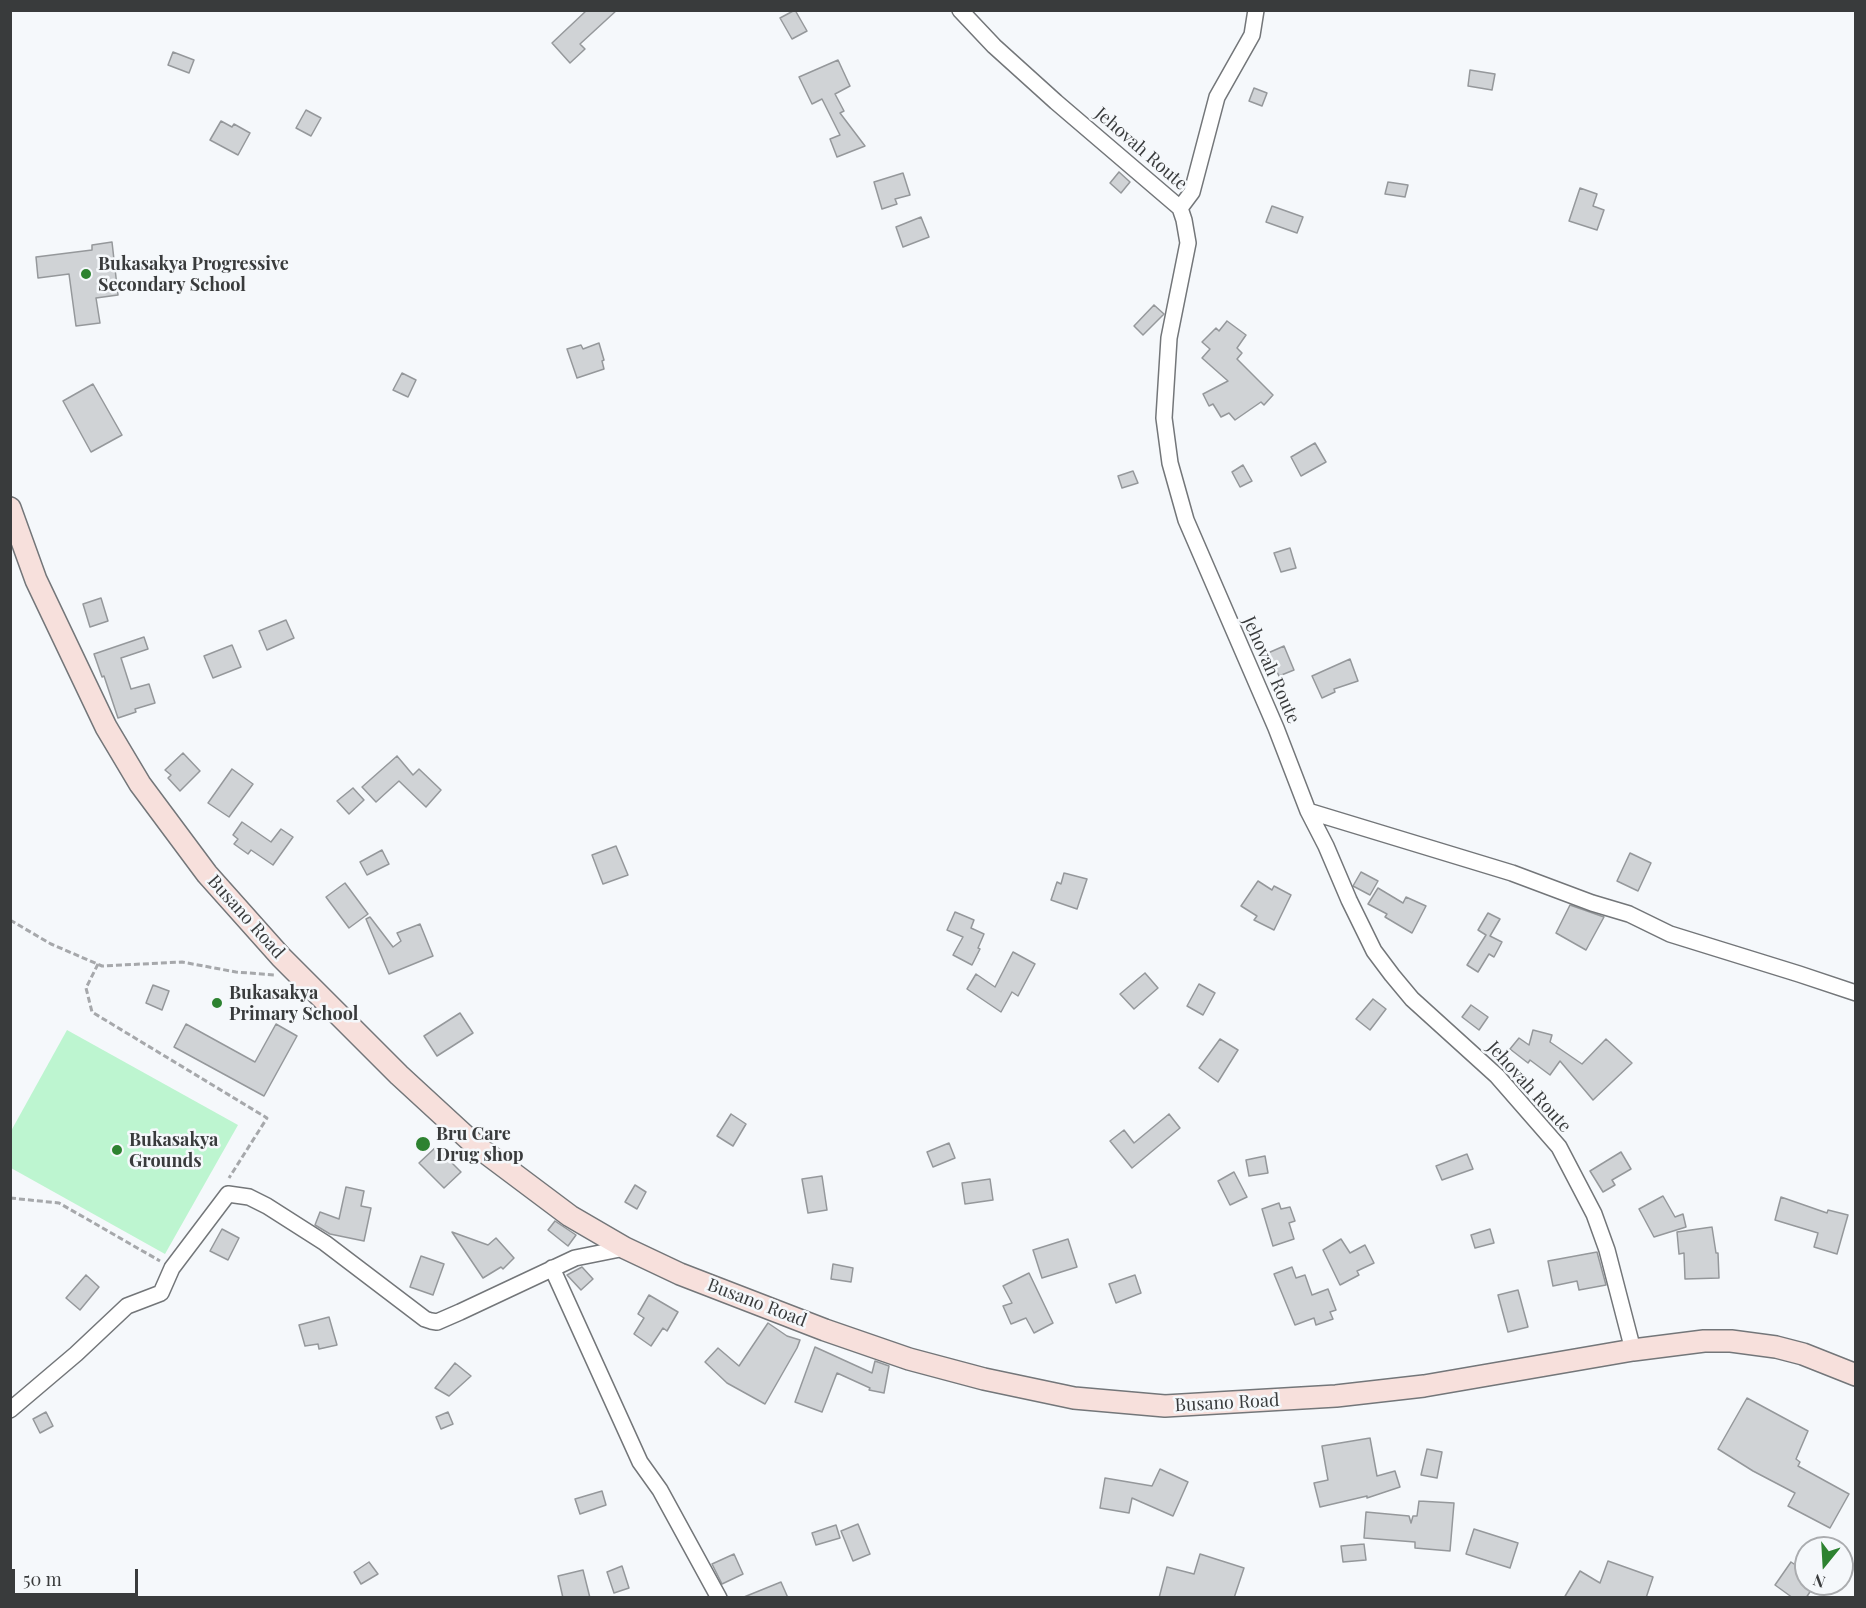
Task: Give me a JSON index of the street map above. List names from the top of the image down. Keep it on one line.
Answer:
{"streets":{"street":["Jehovah Route","Busano Road"]},"crossings":[["Jehovah Route","Busano Road"]],"places":["Bukasakya Progressive Secondary School","Bukasakya Primary School","Bru Care Drug shop","Bukasakya Grounds"],"scale_bar":"50 m","north":"bottom"}
